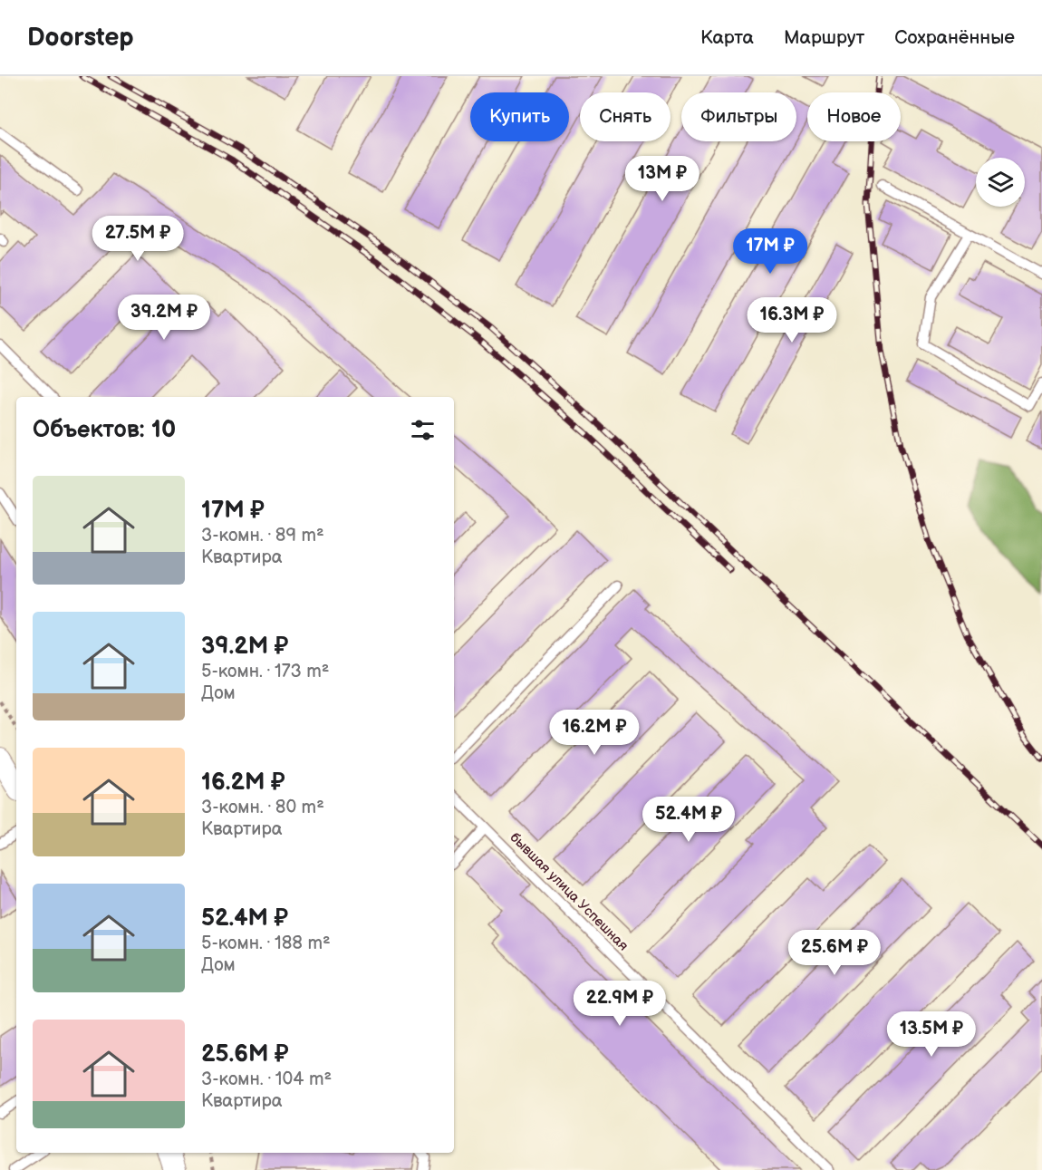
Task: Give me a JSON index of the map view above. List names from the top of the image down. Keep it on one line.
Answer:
{"streets":{"lane":["бывшая улица Успешная"]},"page":{"header":"Doorstep","nav":["Карта","Маршрут","Сохранённые"],"chip":["Купить","Снять","Фильтры","Новое"],"price":["13M ₽","27.5M ₽","17M ₽","39.2M ₽","16.3M ₽","16.2M ₽","52.4M ₽","25.6M ₽","22.9M ₽","13.5M ₽"],"heading":"Объектов: 10","list":[{"name":"17M ₽","note":"3-комн. · 89 m² · Квартира"},{"name":"39.2M ₽","note":"5-комн. · 173 m² · Дом"},{"name":"16.2M ₽","note":"3-комн. · 80 m² · Квартира"},{"name":"52.4M ₽","note":"5-комн. · 188 m² · Дом"},{"name":"25.6M ₽","note":"3-комн. · 104 m² · Квартира"}]}}
